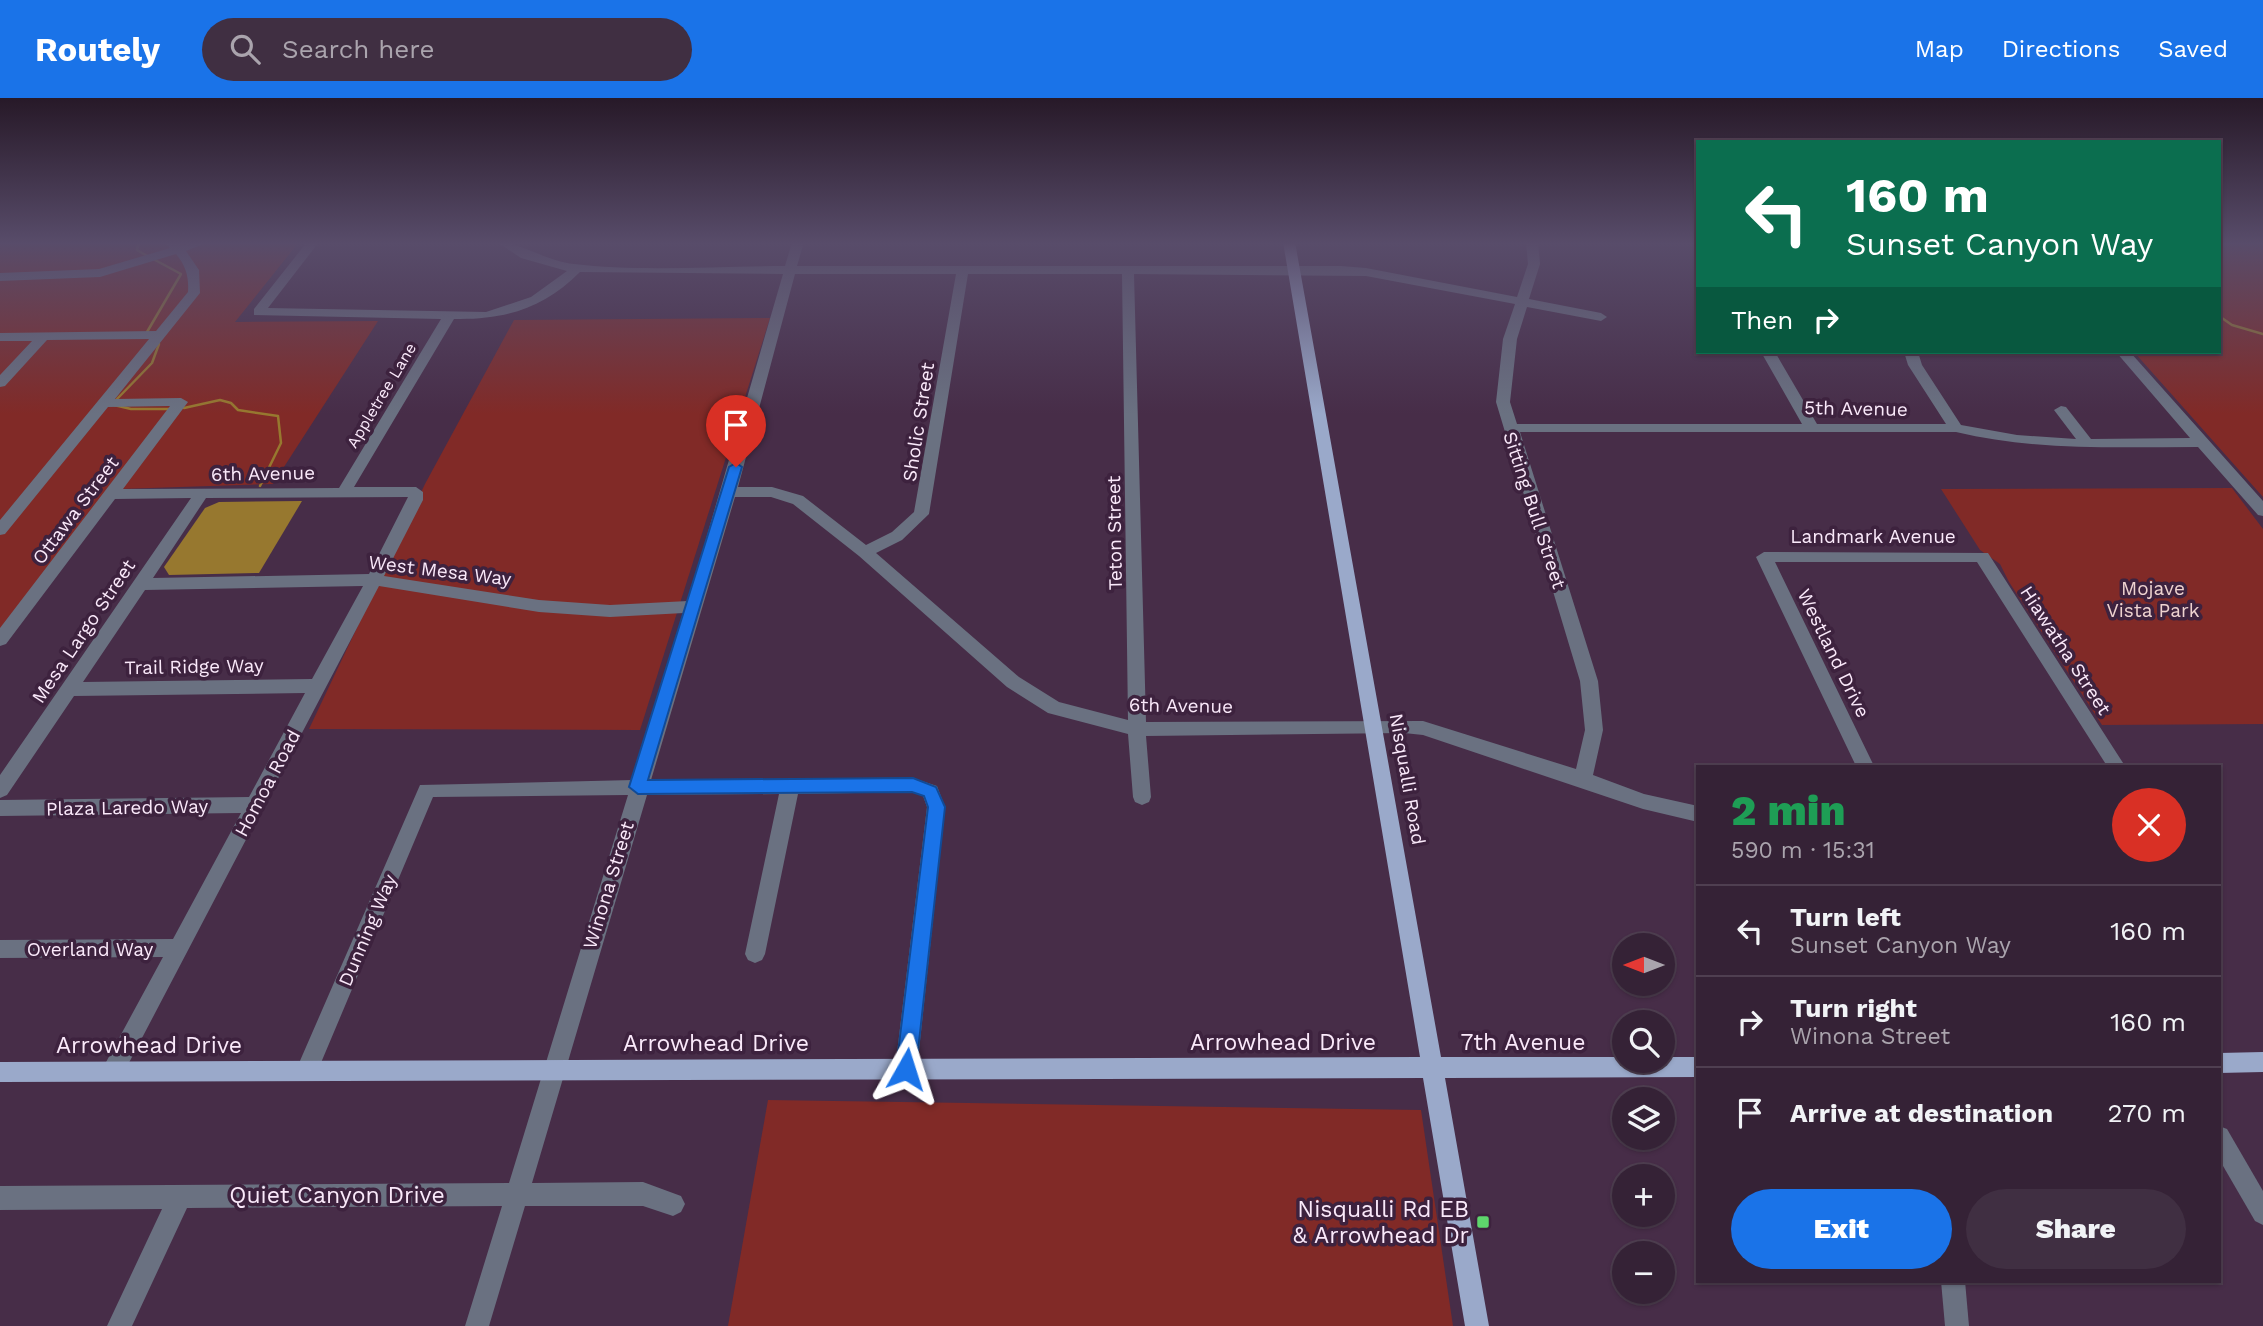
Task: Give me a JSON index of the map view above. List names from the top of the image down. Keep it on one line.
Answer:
{"streets":{"main road":["Nisqualli Road","Arrowhead Drive","7th Avenue"],"street":["Appletree Lane","5th Avenue","Sholic Street","6th Avenue","Ottawa Street","Sitting Bull Street","Teton Street","Landmark Avenue","West Mesa Way","Mesa Largo Street","Hiawatha Street","Westland Drive","Trail Ridge Way","Homoa Road","Plaza Laredo Way","Winona Street","Dunning Way","Overland Way","Quiet Canyon Drive"]},"crossings":[["Appletree Lane","6th Avenue"],["5th Avenue","Sitting Bull Street"],["Sholic Street","6th Avenue"],["6th Avenue","Ottawa Street"],["6th Avenue","Sitting Bull Street"],["6th Avenue","Teton Street"],["6th Avenue","Mesa Largo Street"],["6th Avenue","Nisqualli Road"],["6th Avenue","Homoa Road"],["6th Avenue","Winona Street"],["Landmark Avenue","Hiawatha Street"],["Landmark Avenue","Westland Drive"],["West Mesa Way","Mesa Largo Street"],["West Mesa Way","Homoa Road"],["West Mesa Way","Winona Street"],["Mesa Largo Street","Trail Ridge Way"],["Trail Ridge Way","Homoa Road"],["Nisqualli Road","Arrowhead Drive"],["Nisqualli Road","7th Avenue"],["Homoa Road","Plaza Laredo Way"],["Homoa Road","Overland Way"],["Homoa Road","Arrowhead Drive"],["Winona Street","Dunning Way"],["Winona Street","Arrowhead Drive"],["Winona Street","Quiet Canyon Drive"],["Dunning Way","Arrowhead Drive"],["Arrowhead Drive","7th Avenue"]],"parks":["Mojave Vista Park"],"places":{"transit":["Nisqualli Rd EB & Arrowhead Dr"]},"north":"left","page":{"header":"Routely","search":"Search here","nav":["Map","Directions","Saved"],"turn":["160 m","Sunset Canyon Way"],"then":"Then","heading":["2 min","590 m · 15:31"],"list":[{"name":"Turn left","note":"Sunset Canyon Way","value":"160 m"},{"name":"Turn right","note":"Winona Street","value":"160 m"},{"name":"Arrive at destination","value":"270 m"}],"map_buttons":["+","−"],"buttons":["Exit","Share"]}}
